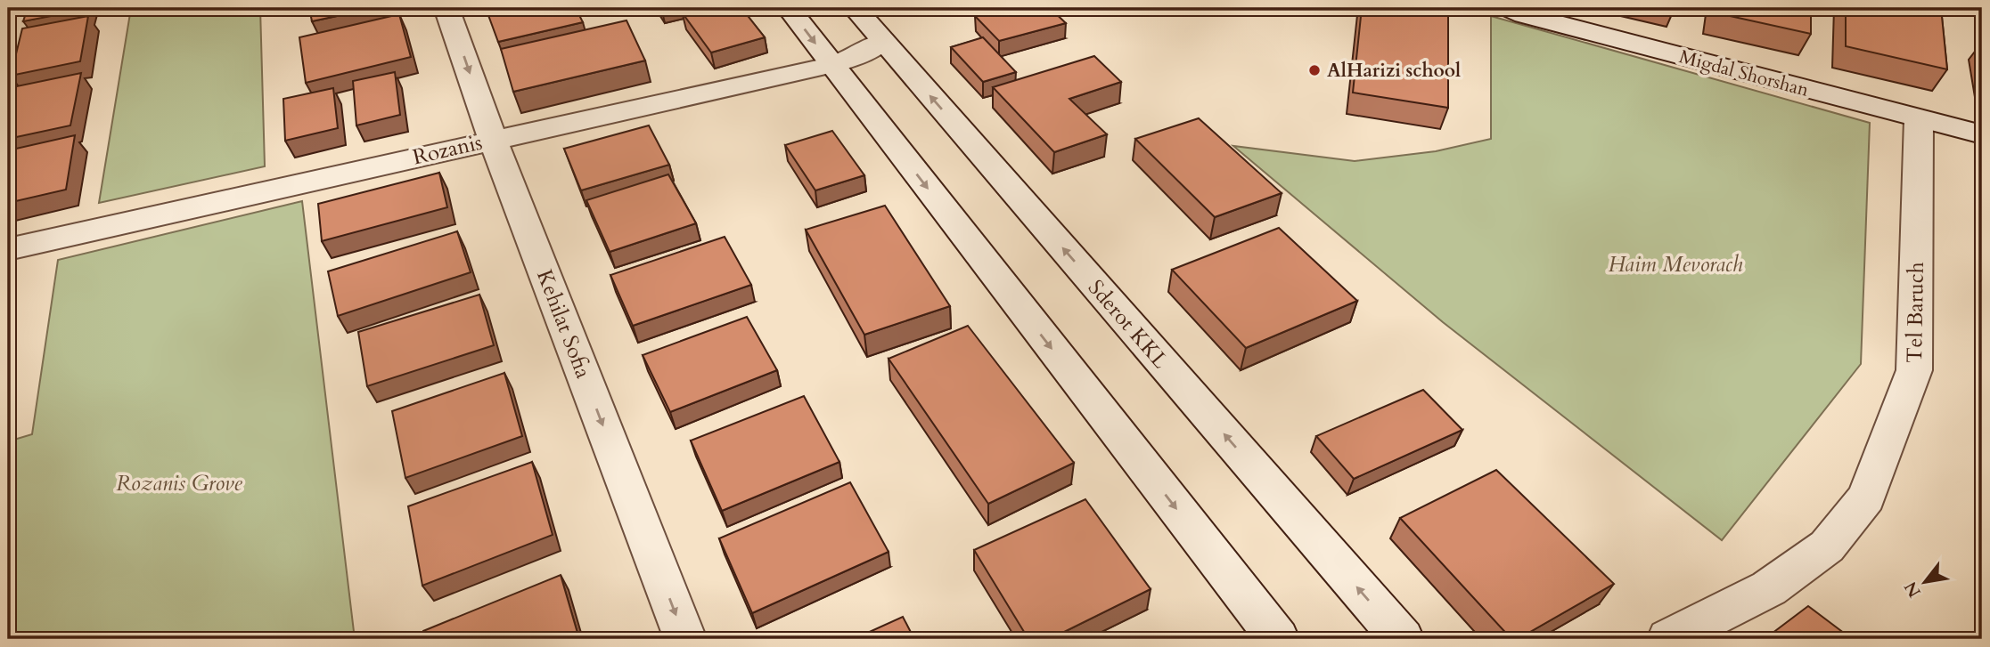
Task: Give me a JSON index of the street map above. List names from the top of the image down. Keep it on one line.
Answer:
{"streets":{"street":["Migdal Shorshan","Rozanis","Tel Baruch","Kehilat Sofia","Sderot KKL"]},"crossings":[["Migdal Shorshan","Tel Baruch"],["Rozanis","Kehilat Sofia"],["Rozanis","Sderot KKL"]],"one_way":["Kehilat Sofia"],"parks":["Haim Mevorach","Rozanis Grove"],"places":["AlHarizi school"],"north":"bottom left"}
